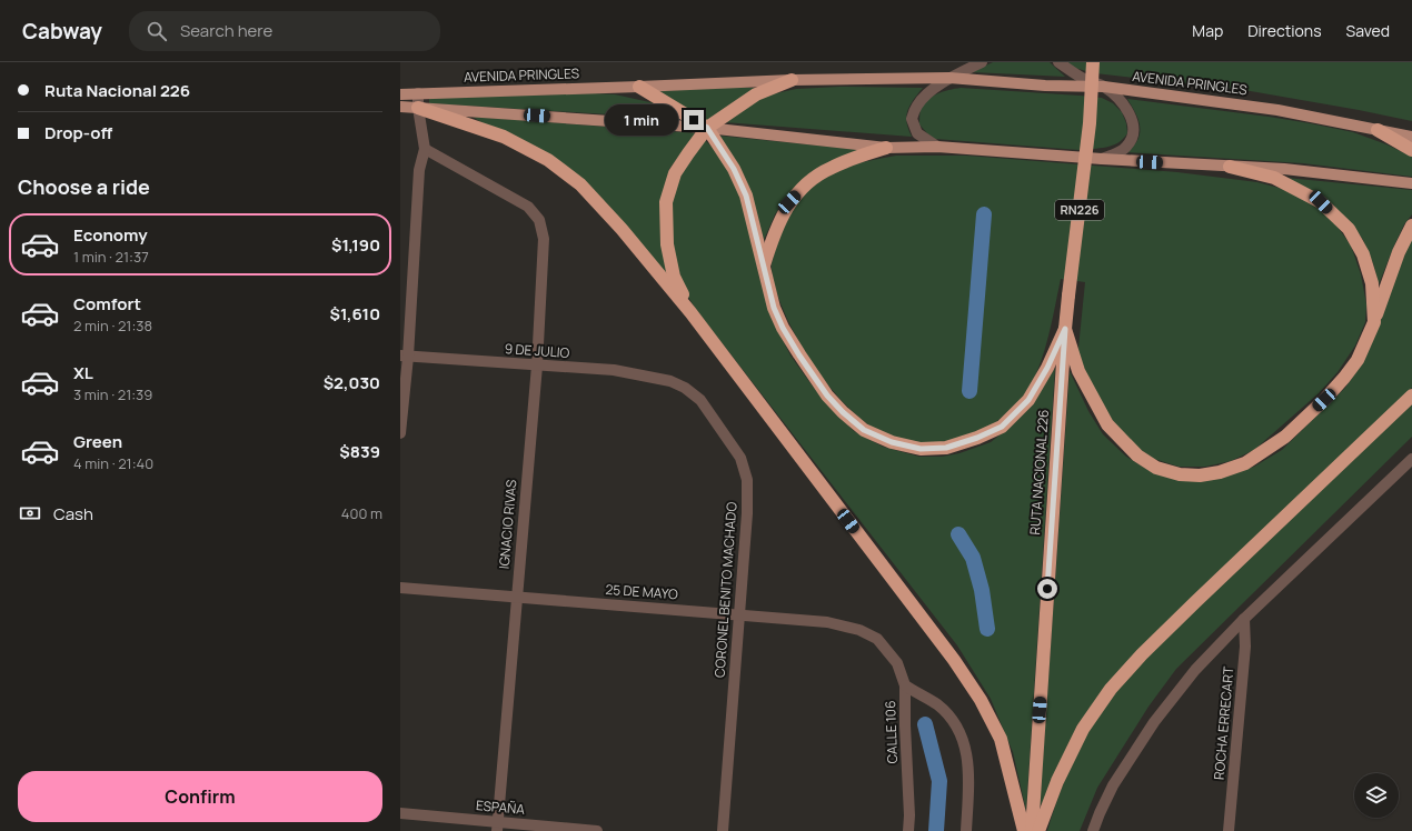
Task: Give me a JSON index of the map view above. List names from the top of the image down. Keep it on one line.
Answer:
{"streets":{"highway":["RN226","RUTA NACIONAL 226"],"main road":["AVENIDA PRINGLES"],"street":["9 DE JULIO","IGNACIO RIVAS","CORONEL BENITO MACHADO","25 DE MAYO","ROCHA ERRECART","CALLE 106","ESPAÑA"]},"crossings":[["9 DE JULIO","IGNACIO RIVAS"],["9 DE JULIO","CORONEL BENITO MACHADO"],["IGNACIO RIVAS","25 DE MAYO"],["IGNACIO RIVAS","ESPAÑA"],["CORONEL BENITO MACHADO","25 DE MAYO"],["25 DE MAYO","CALLE 106"]],"page":{"header":"Cabway","search":"Search here","nav":["Map","Directions","Saved"],"banner":["Ruta Nacional 226","Drop-off"],"bubble":"1 min","heading":"Choose a ride","list":[{"name":"Economy","note":"1 min · 21:37","value":"$1,190"},{"name":"Comfort","note":"2 min · 21:38","value":"$1,610"},{"name":"XL","note":"3 min · 21:39","value":"$2,030"},{"name":"Green","note":"4 min · 21:40","value":"$839"}],"pay":["Cash","400 m"],"buttons":"Confirm"}}
